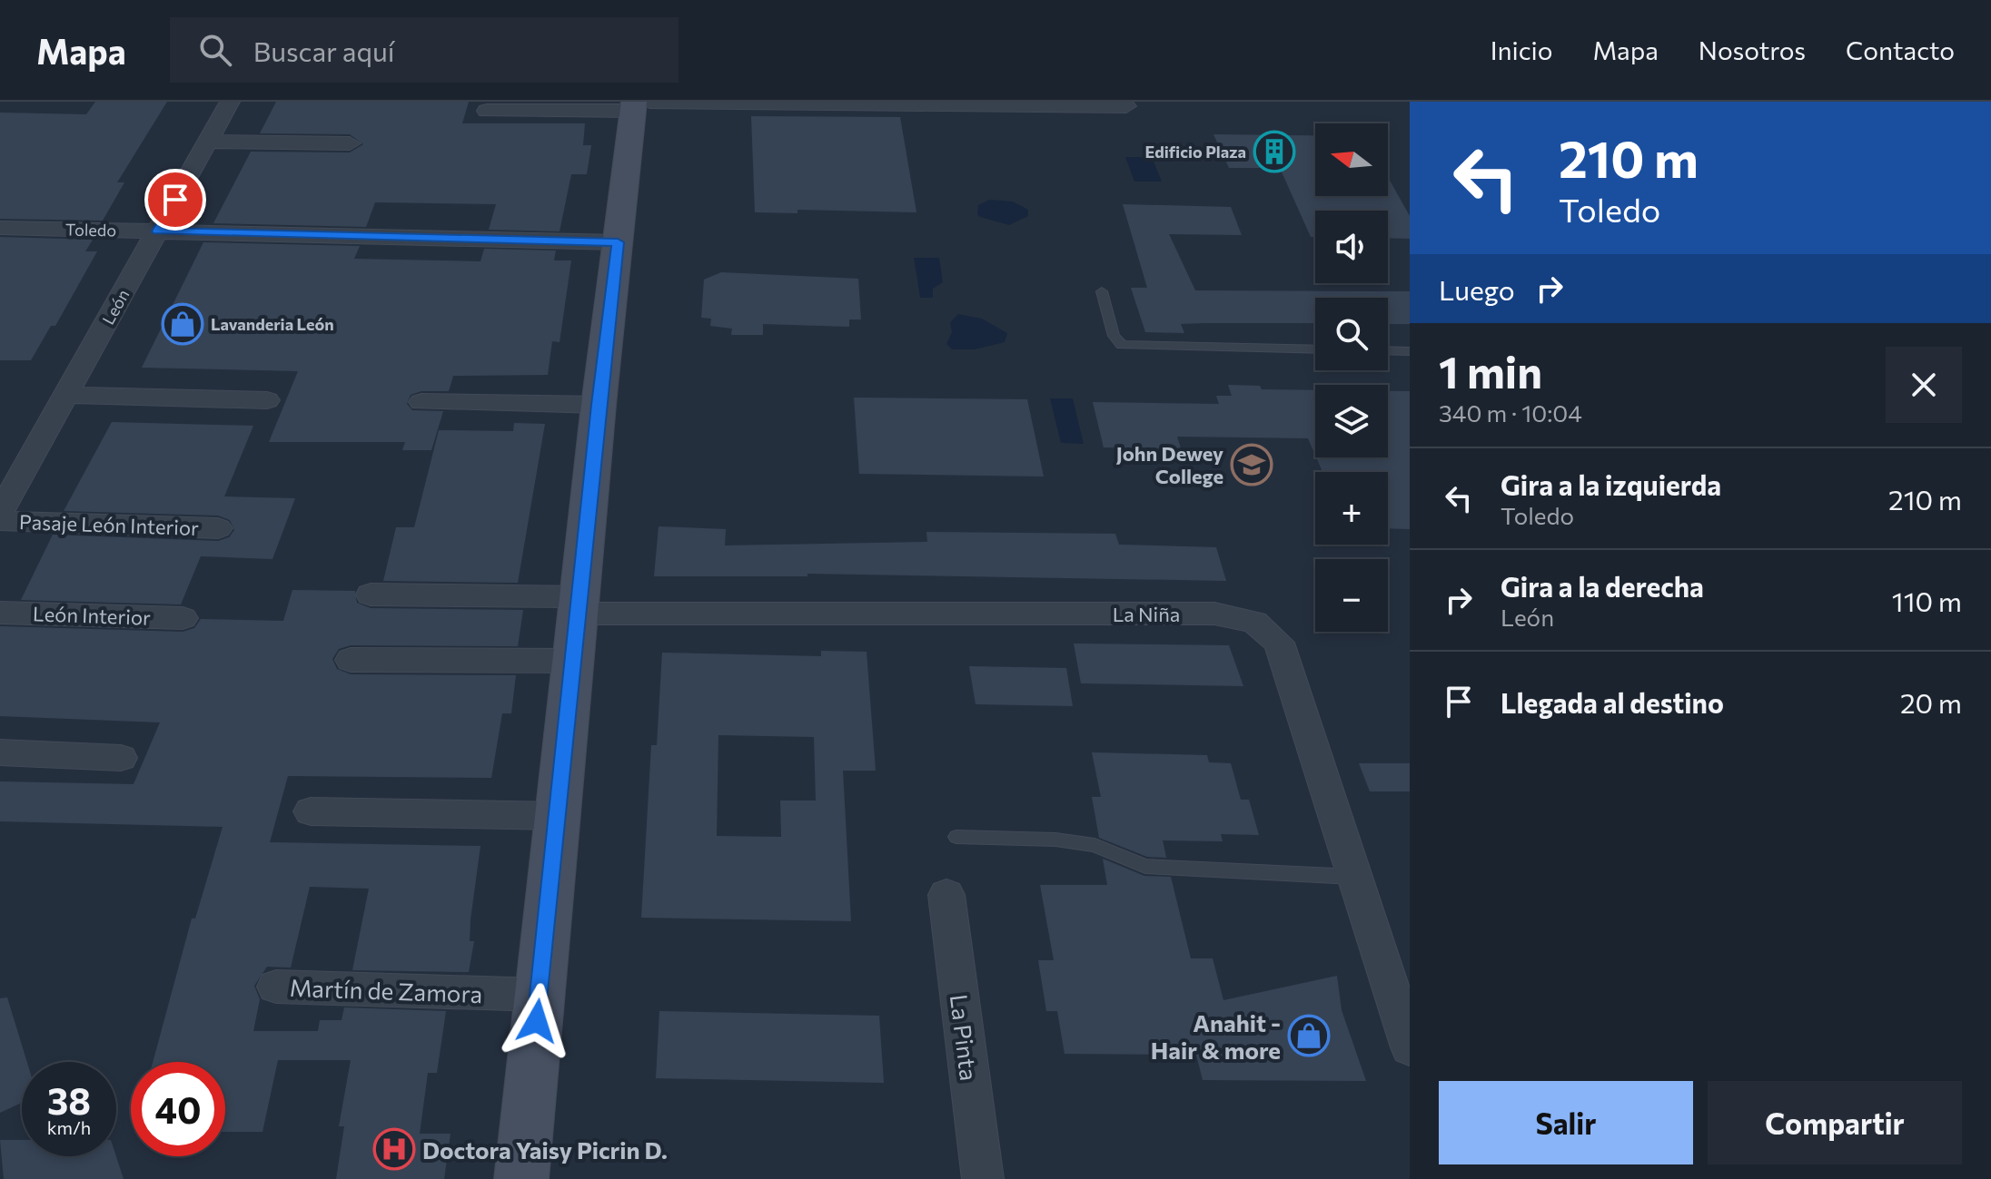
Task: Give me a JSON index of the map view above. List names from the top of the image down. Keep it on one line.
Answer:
{"streets":{"street":["Toledo","León","Pasaje León Interior","La Niña","León Interior","Martín de Zamora","La Pinta"]},"crossings":[["Toledo","León"]],"places":{"building":["Edificio Plaza"],"shop":["Lavanderia León","Anahit - Hair & more"],"school or university":["John Dewey College"],"hospital":["Doctora Yaisy Picrin D."]},"north":"left","page":{"header":"Mapa","search":"Buscar aquí","nav":["Inicio","Mapa","Nosotros","Contacto"],"turn":["210 m","Toledo"],"map_buttons":["+","−"],"then":"Luego","heading":["1 min","340 m · 10:04"],"list":[{"name":"Gira a la izquierda","note":"Toledo","value":"210 m"},{"name":"Gira a la derecha","note":"León","value":"110 m"},{"name":"Llegada al destino","value":"20 m"}],"speed":"38 km/h","limit":"40","buttons":["Salir","Compartir"]}}
